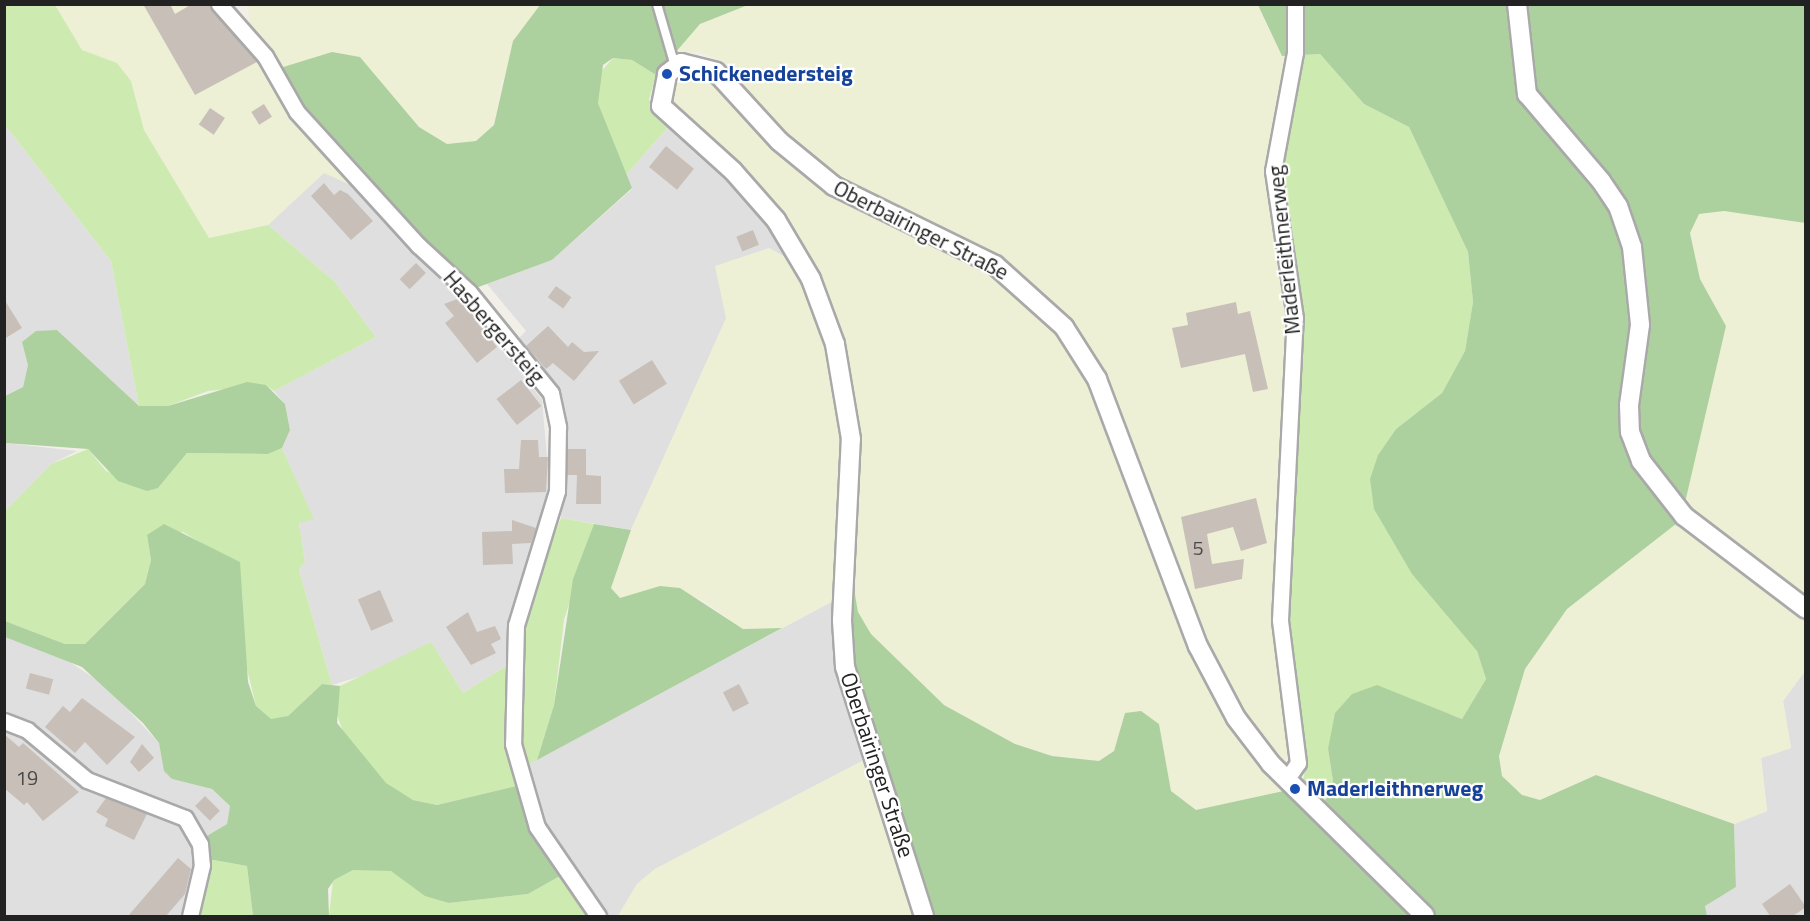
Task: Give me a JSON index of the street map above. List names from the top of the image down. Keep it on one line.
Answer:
{"streets":{"street":["Oberbairinger Straße","Maderleithnerweg","Hasbergersteig"]},"crossings":[["Oberbairinger Straße","Maderleithnerweg"]],"places":["Schickenedersteig","Maderleithnerweg"],"house_numbers":["5","19"]}
